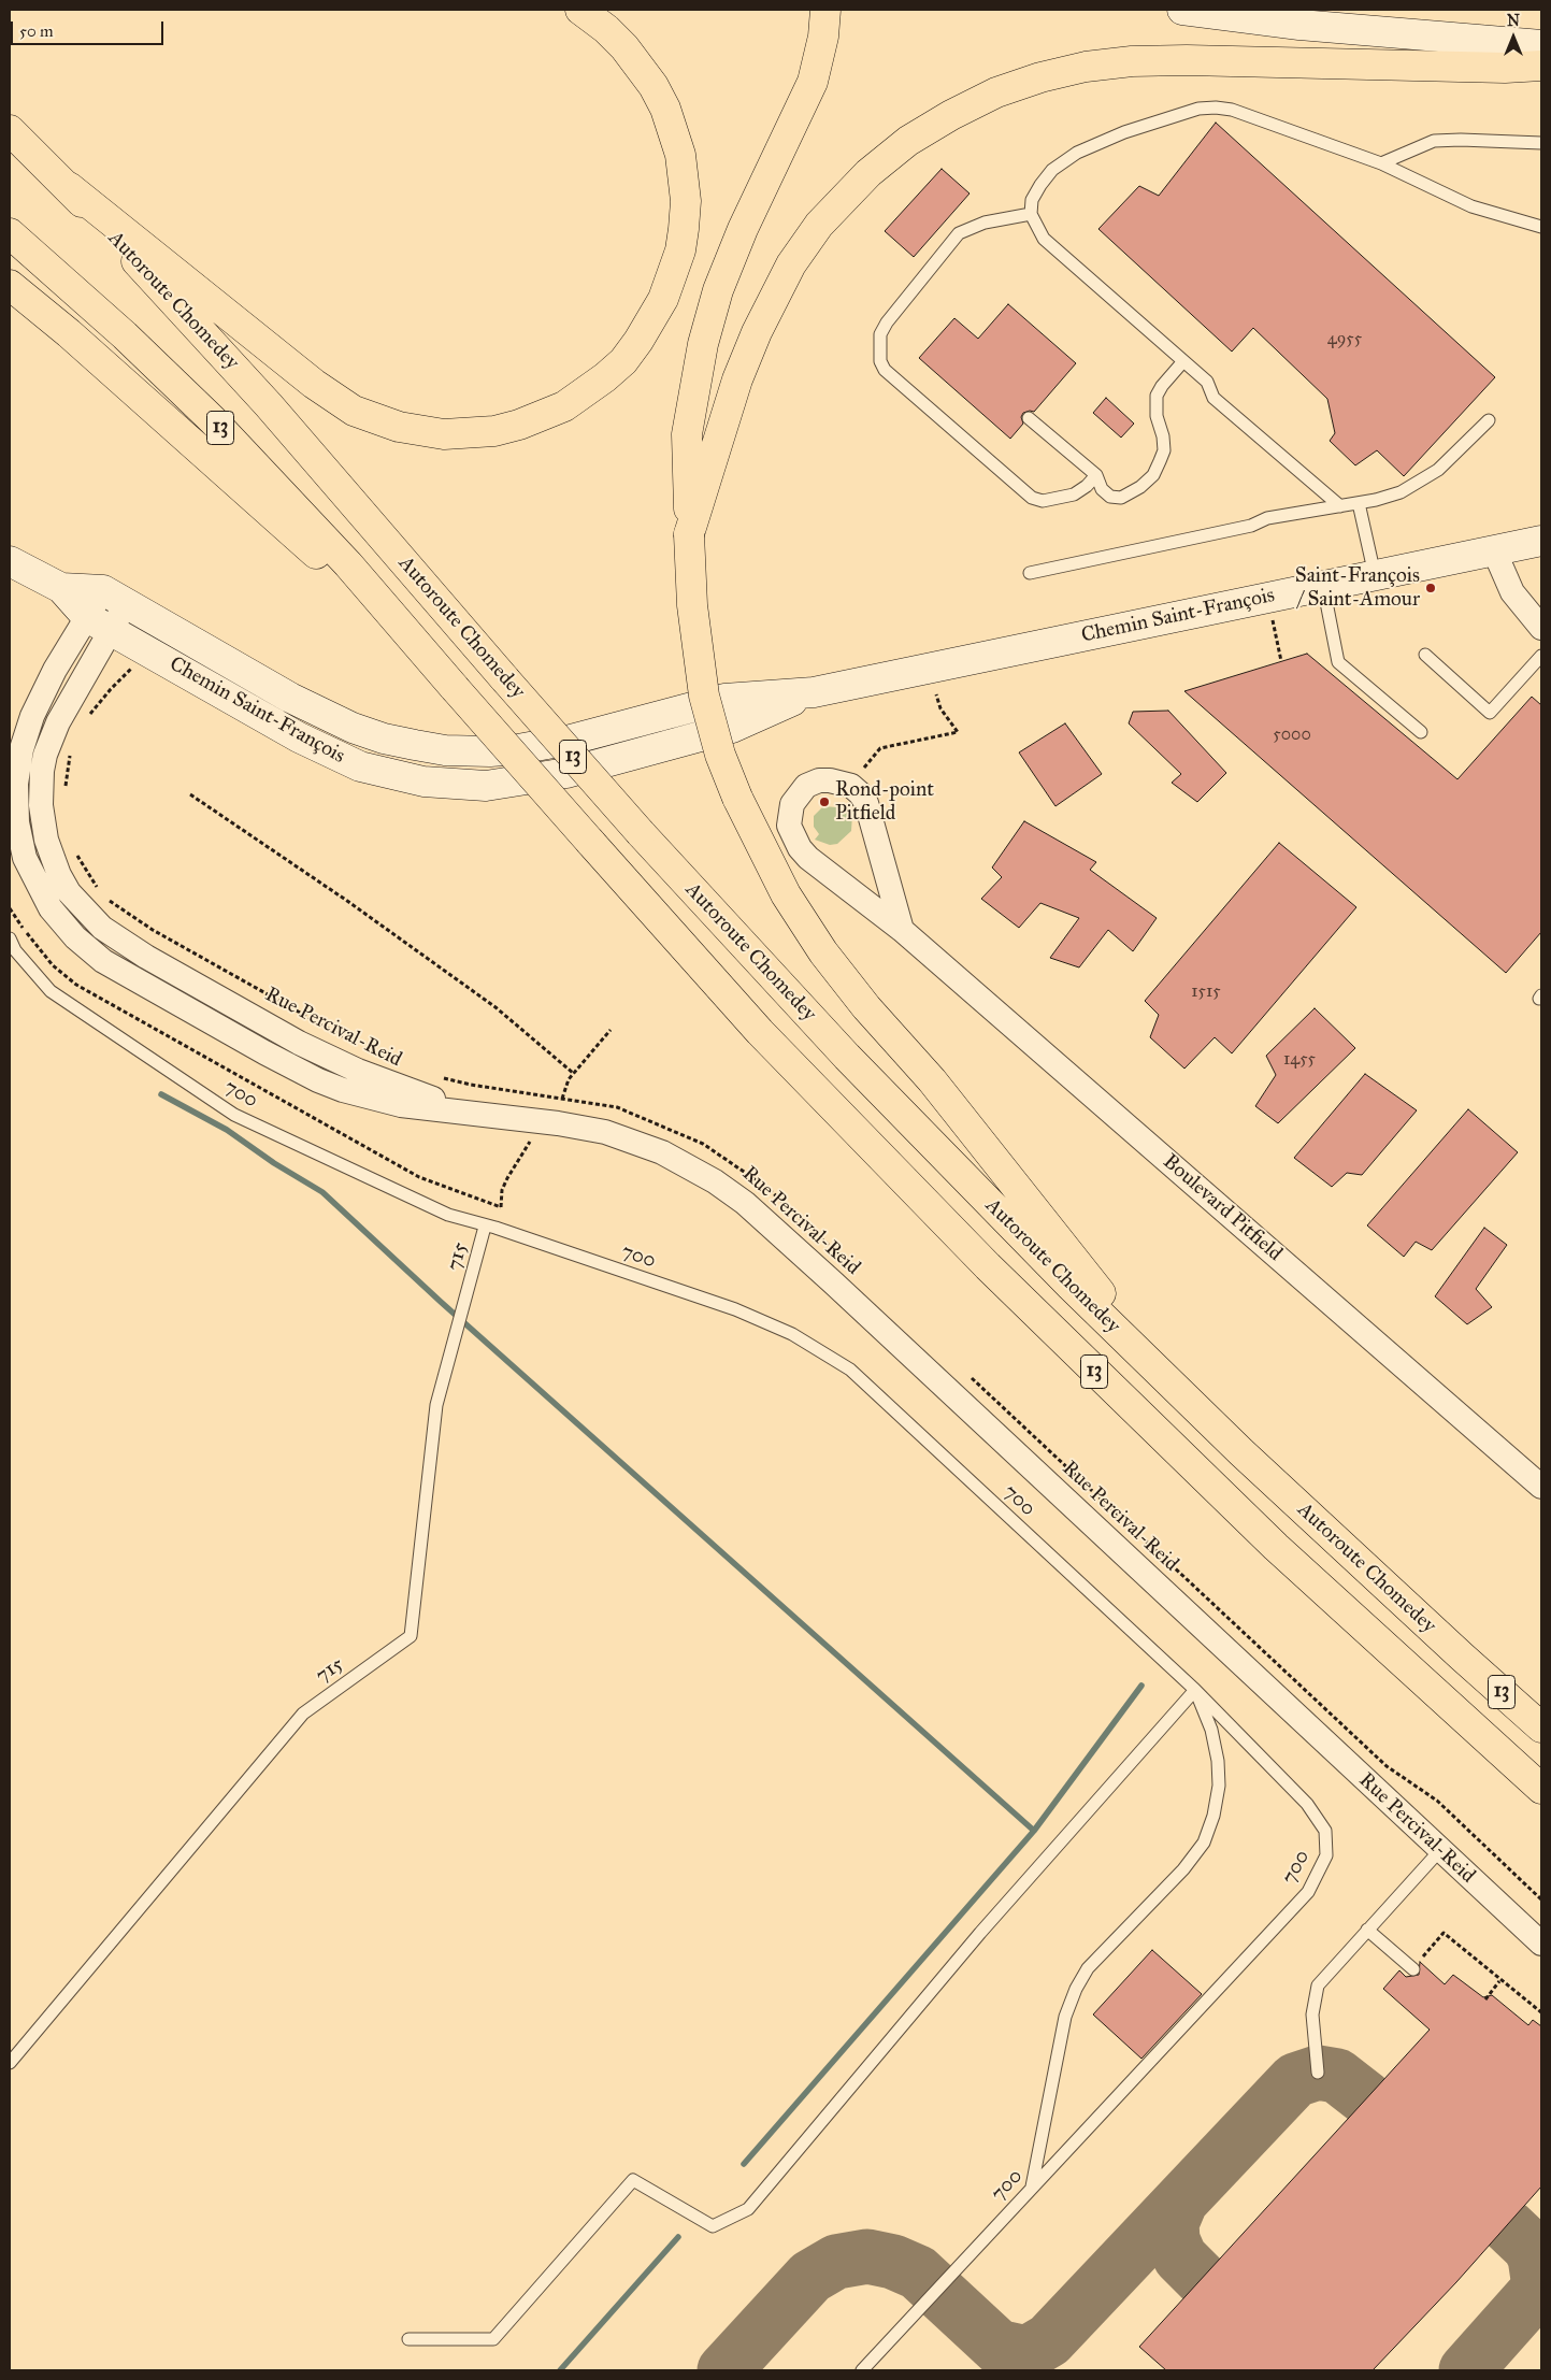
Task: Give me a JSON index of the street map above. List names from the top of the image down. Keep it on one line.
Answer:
{"streets":{"highway":["Autoroute Chomedey","13"],"street":["Chemin Saint-François","Rue Percival-Reid","Boulevard Pitfield"],"lane":["700","715"]},"crossings":[["Chemin Saint-François","Rue Percival-Reid"],["700","715"]],"places":["Saint-François / Saint-Amour","Rond-point Pitfield"],"house_numbers":["4955","5000","1515","1455"],"scale_bar":"50 m","north":"top"}
